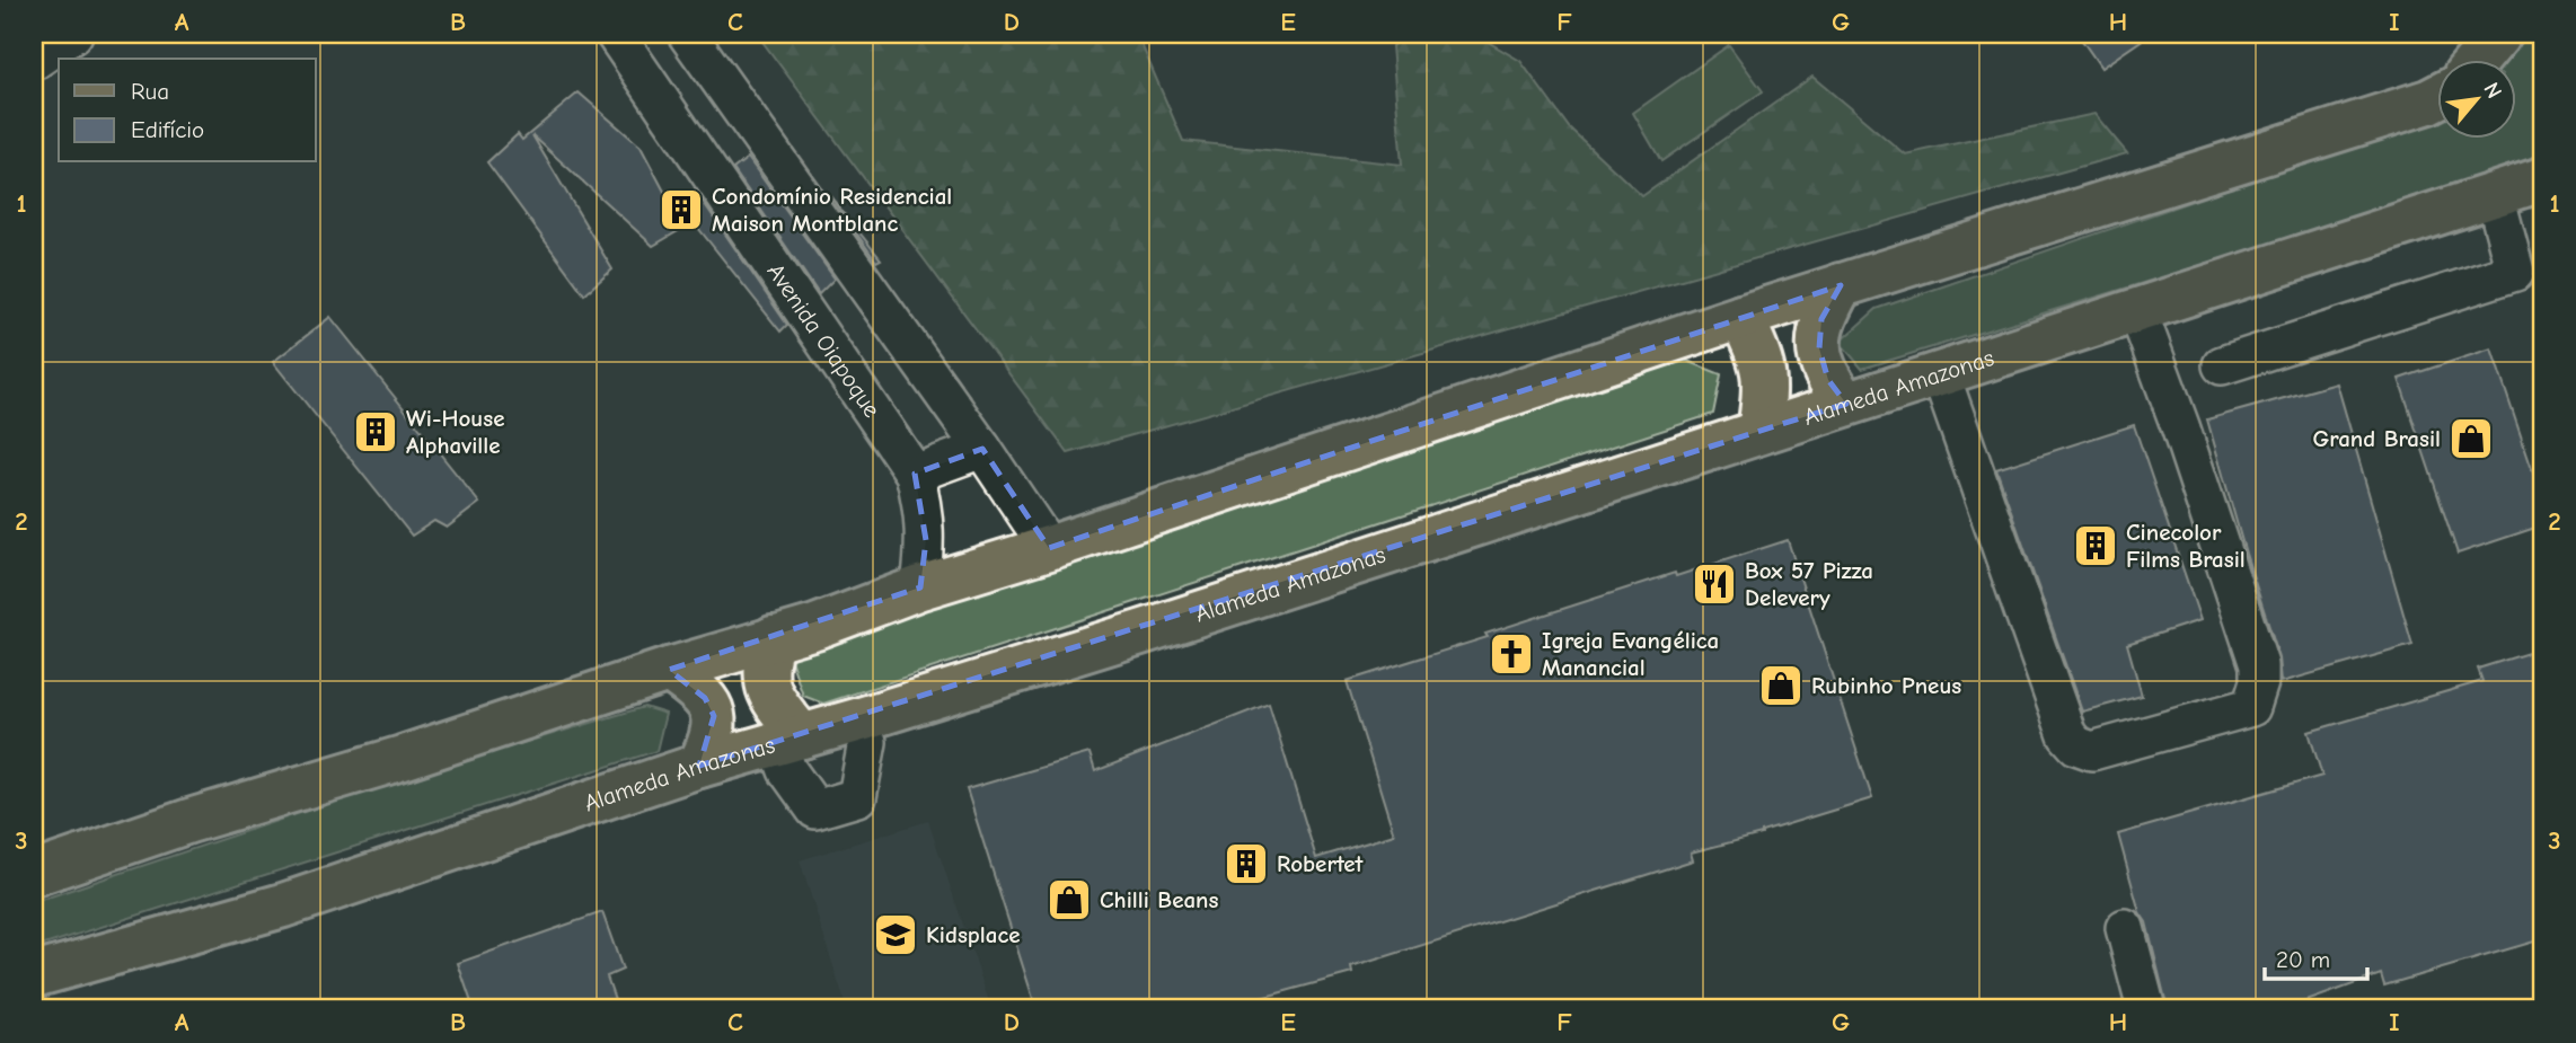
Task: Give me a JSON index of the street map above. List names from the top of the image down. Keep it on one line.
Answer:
{"streets":{"main road":["Alameda Amazonas"],"street":["Avenida Oiapoque"]},"places":{"building":["Condomínio Residencial Maison Montblanc","Wi-House Alphaville","Cinecolor Films Brasil","Robertet"],"shop":["Grand Brasil","Rubinho Pneus","Chilli Beans"],"restaurant":["Box 57 Pizza Delevery"],"church":["Igreja Evangélica Manancial"],"school or university":["Kidsplace"]},"legend":["Rua","Edifício"],"scale_bar":"20 m","north":"top right","grid":{"columns":["A","B","C","D","E","F","G","H","I"],"rows":["1","2","3"]}}
